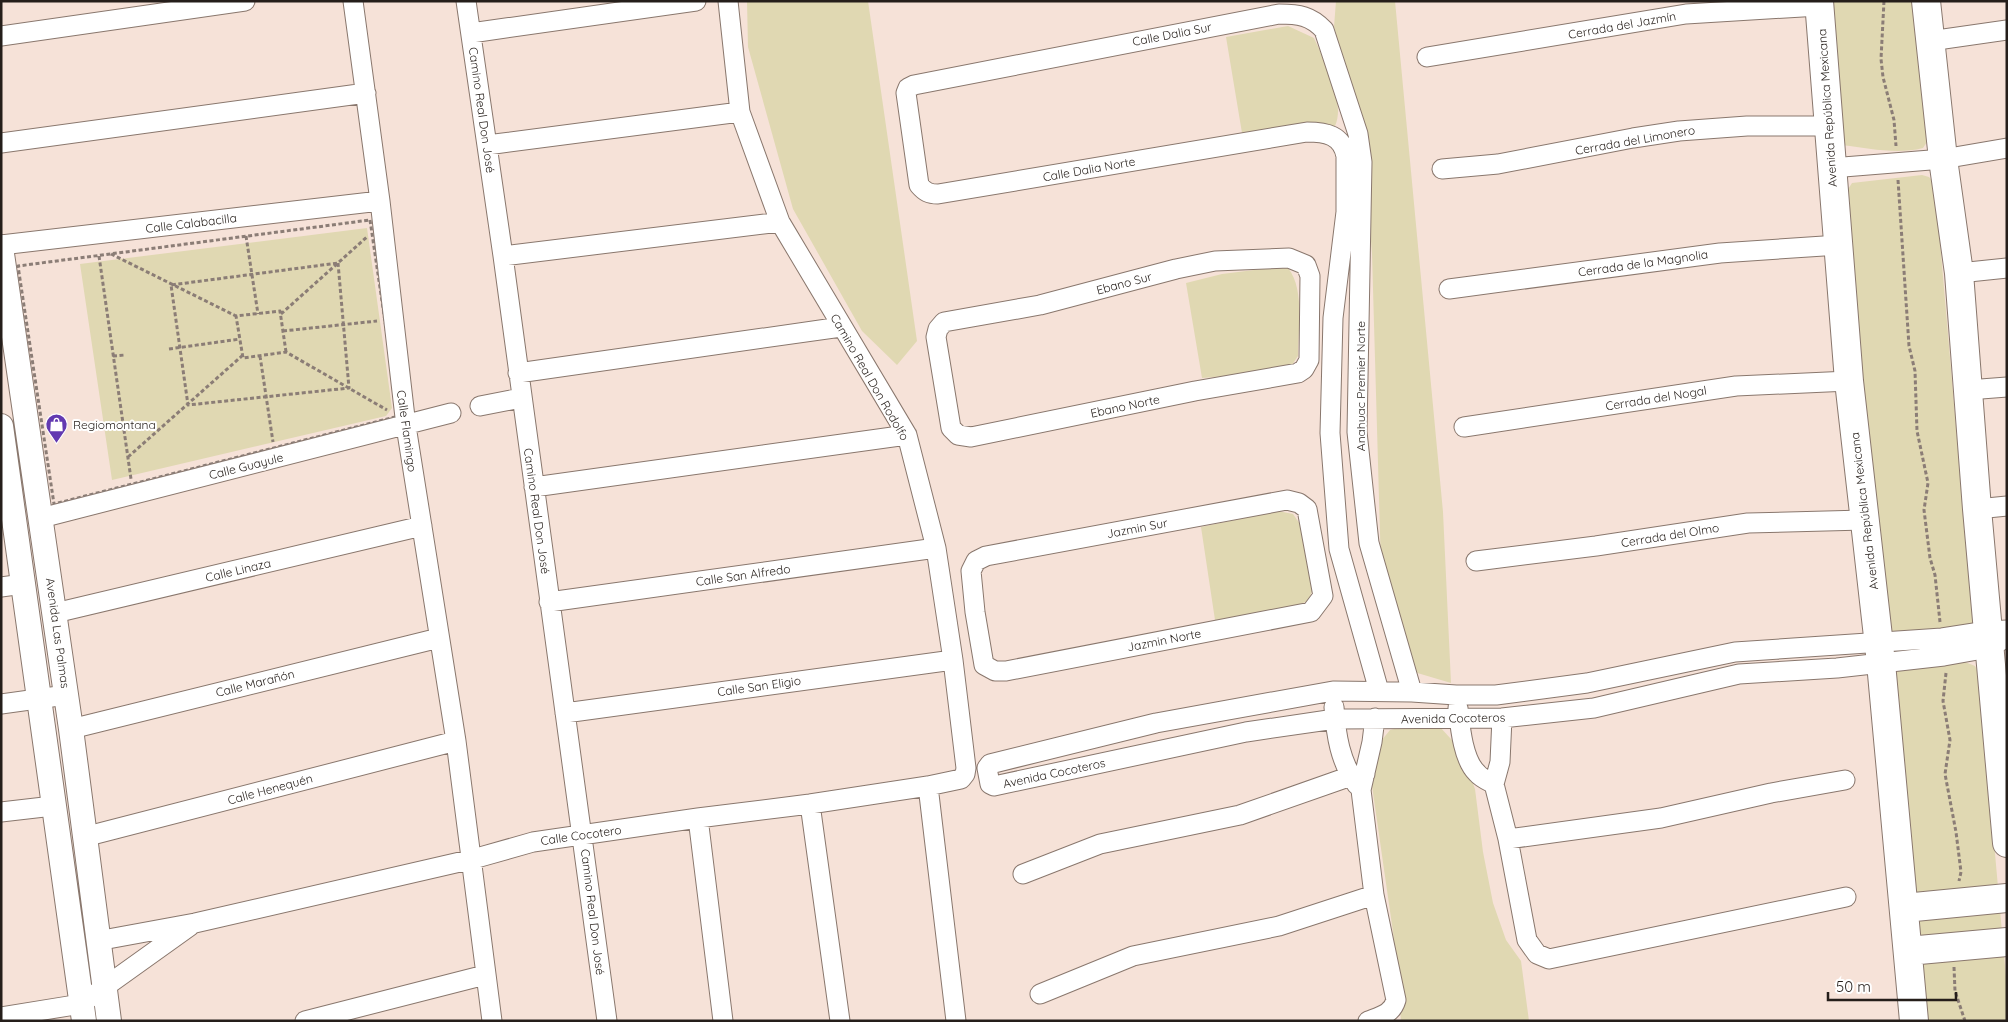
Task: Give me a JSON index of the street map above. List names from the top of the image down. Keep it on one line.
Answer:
{"streets":{"main road":["Avenida República Mexicana"],"street":["Cerrada del Jazmín","Calle Dalia Sur","Camino Real Don José","Cerrada del Limonero","Calle Dalia Norte","Calle Calabacilla","Cerrada de la Magnolia","Ebano Sur","Camino Real Don Rodolfo","Anahuac Premier Norte","Cerrada del Nogal","Ebano Norte","Calle Flamingo","Calle Guayule","Jazmin Sur","Cerrada del Olmo","Calle Linaza","Calle San Alfredo","Avenida Las Palmas","Jazmin Norte","Calle Marañón","Calle San Eligio","Avenida Cocoteros","Calle Henequén","Calle Cocotero"]},"crossings":[["Cerrada del Jazmín","Avenida República Mexicana"],["Calle Dalia Sur","Calle Dalia Norte"],["Calle Dalia Sur","Anahuac Premier Norte"],["Avenida República Mexicana","Cerrada del Limonero"],["Avenida República Mexicana","Cerrada de la Magnolia"],["Avenida República Mexicana","Cerrada del Nogal"],["Avenida República Mexicana","Cerrada del Olmo"],["Avenida República Mexicana","Avenida Cocoteros"],["Camino Real Don José","Calle San Alfredo"],["Camino Real Don José","Calle San Eligio"],["Camino Real Don José","Calle Cocotero"],["Calle Dalia Norte","Anahuac Premier Norte"],["Calle Calabacilla","Calle Flamingo"],["Calle Calabacilla","Avenida Las Palmas"],["Ebano Sur","Ebano Norte"],["Camino Real Don Rodolfo","Calle San Alfredo"],["Camino Real Don Rodolfo","Calle San Eligio"],["Camino Real Don Rodolfo","Calle Cocotero"],["Anahuac Premier Norte","Avenida Cocoteros"],["Calle Flamingo","Calle Guayule"],["Calle Flamingo","Calle Linaza"],["Calle Flamingo","Calle Marañón"],["Calle Flamingo","Calle Henequén"],["Calle Flamingo","Calle Cocotero"],["Calle Guayule","Avenida Las Palmas"],["Jazmin Sur","Jazmin Norte"],["Calle Linaza","Avenida Las Palmas"],["Avenida Las Palmas","Calle Marañón"],["Avenida Las Palmas","Calle Henequén"],["Avenida Las Palmas","Calle Cocotero"]],"places":{"shop":["Regiomontana"]},"scale_bar":"50 m"}
